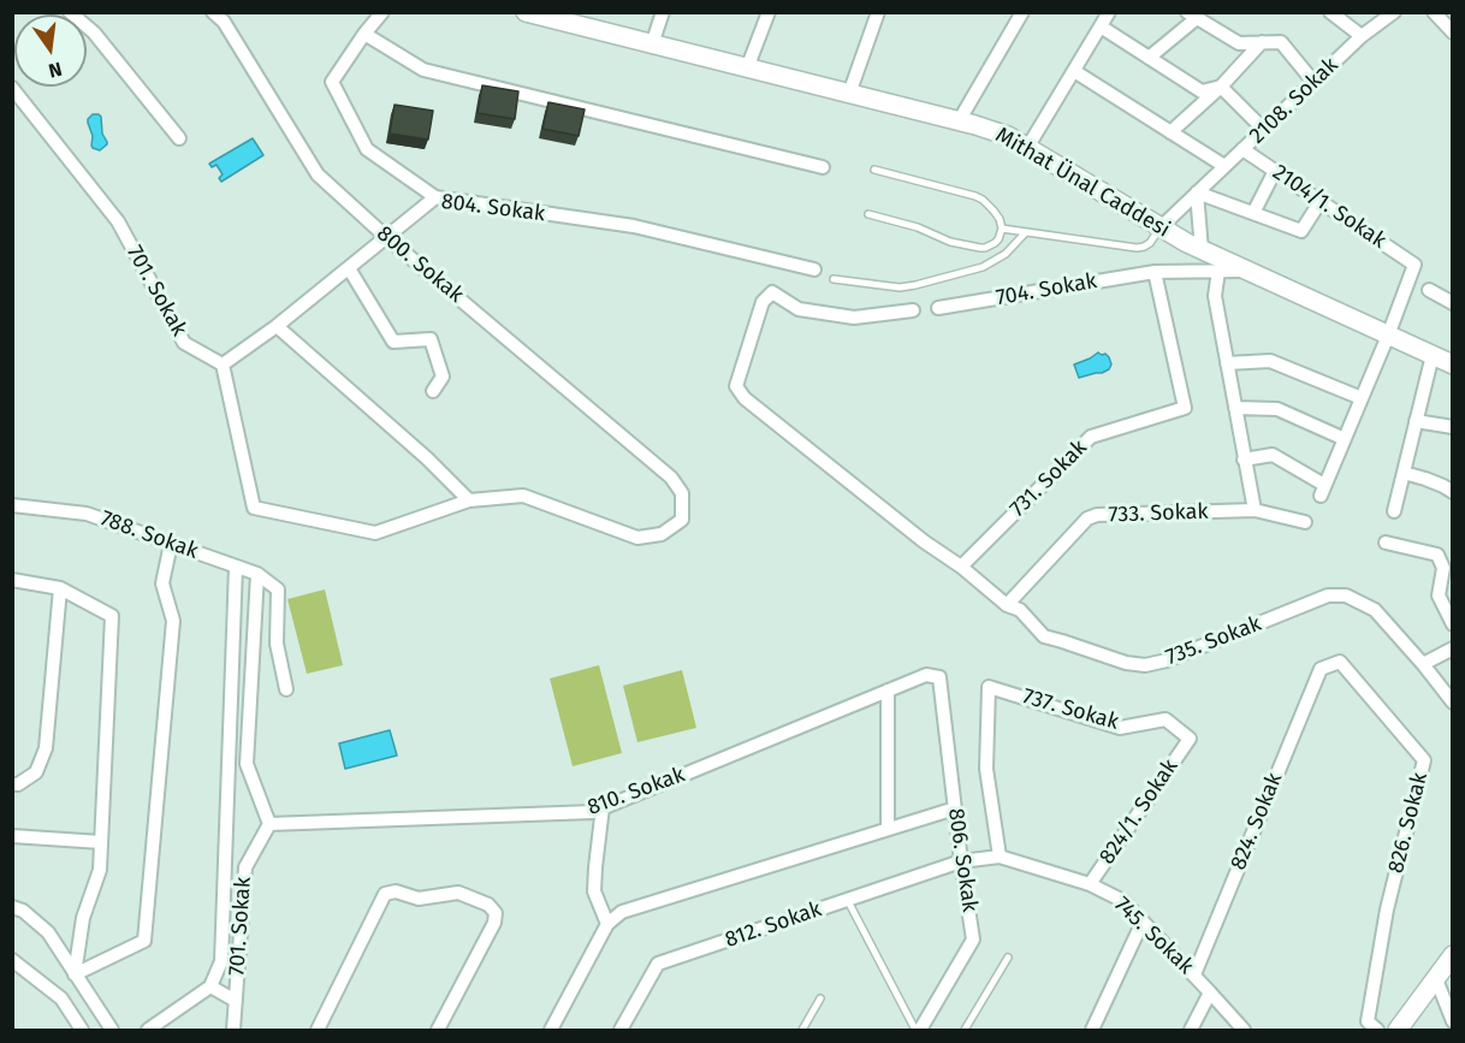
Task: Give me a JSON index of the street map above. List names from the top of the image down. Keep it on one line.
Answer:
{"streets":{"main road":["Mithat Ünal Caddesi"],"street":["2108. Sokak","2104/1. Sokak","804. Sokak","800. Sokak","704. Sokak","701. Sokak","731. Sokak","733. Sokak","788. Sokak","735. Sokak","737. Sokak","810. Sokak","824/1. Sokak","824. Sokak","826. Sokak","806. Sokak","812. Sokak","745. Sokak"]},"crossings":[["2108. Sokak","Mithat Ünal Caddesi"],["2108. Sokak","2104/1. Sokak"],["Mithat Ünal Caddesi","2104/1. Sokak"],["Mithat Ünal Caddesi","704. Sokak"],["804. Sokak","800. Sokak"],["804. Sokak","701. Sokak"],["704. Sokak","731. Sokak"],["701. Sokak","788. Sokak"],["701. Sokak","810. Sokak"],["731. Sokak","735. Sokak"],["733. Sokak","735. Sokak"],["737. Sokak","824/1. Sokak"],["737. Sokak","806. Sokak"],["810. Sokak","806. Sokak"],["824/1. Sokak","745. Sokak"],["824. Sokak","826. Sokak"],["824. Sokak","745. Sokak"],["806. Sokak","812. Sokak"],["806. Sokak","745. Sokak"],["812. Sokak","745. Sokak"]],"north":"bottom"}
